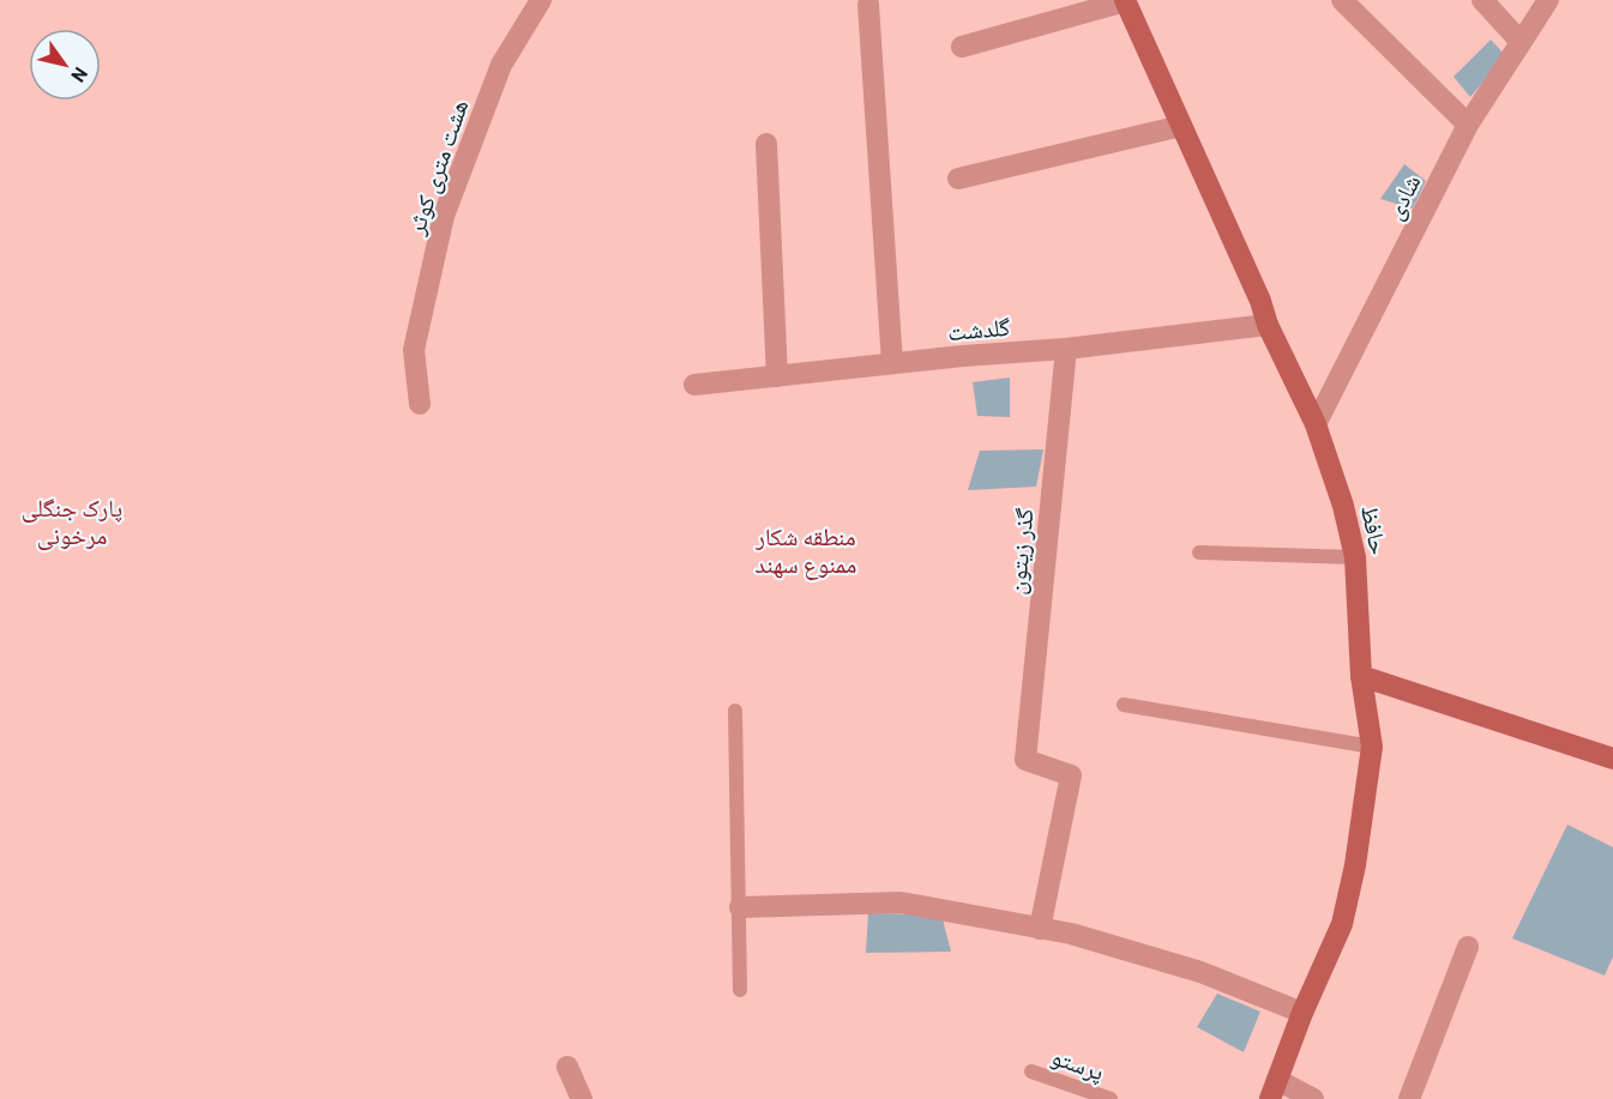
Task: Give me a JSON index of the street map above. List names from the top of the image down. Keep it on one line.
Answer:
{"streets":{"street":["هشت متری کوثر","شادی","گلدشت","حافظ","گذر زیتون"],"lane":["پرستو"]},"crossings":[["شادی","حافظ"],["گلدشت","حافظ"],["گلدشت","گذر زیتون"]],"parks":["پارک جنگلی مرخونی","منطقه شکار ممنوع سهند"],"north":"bottom right"}
